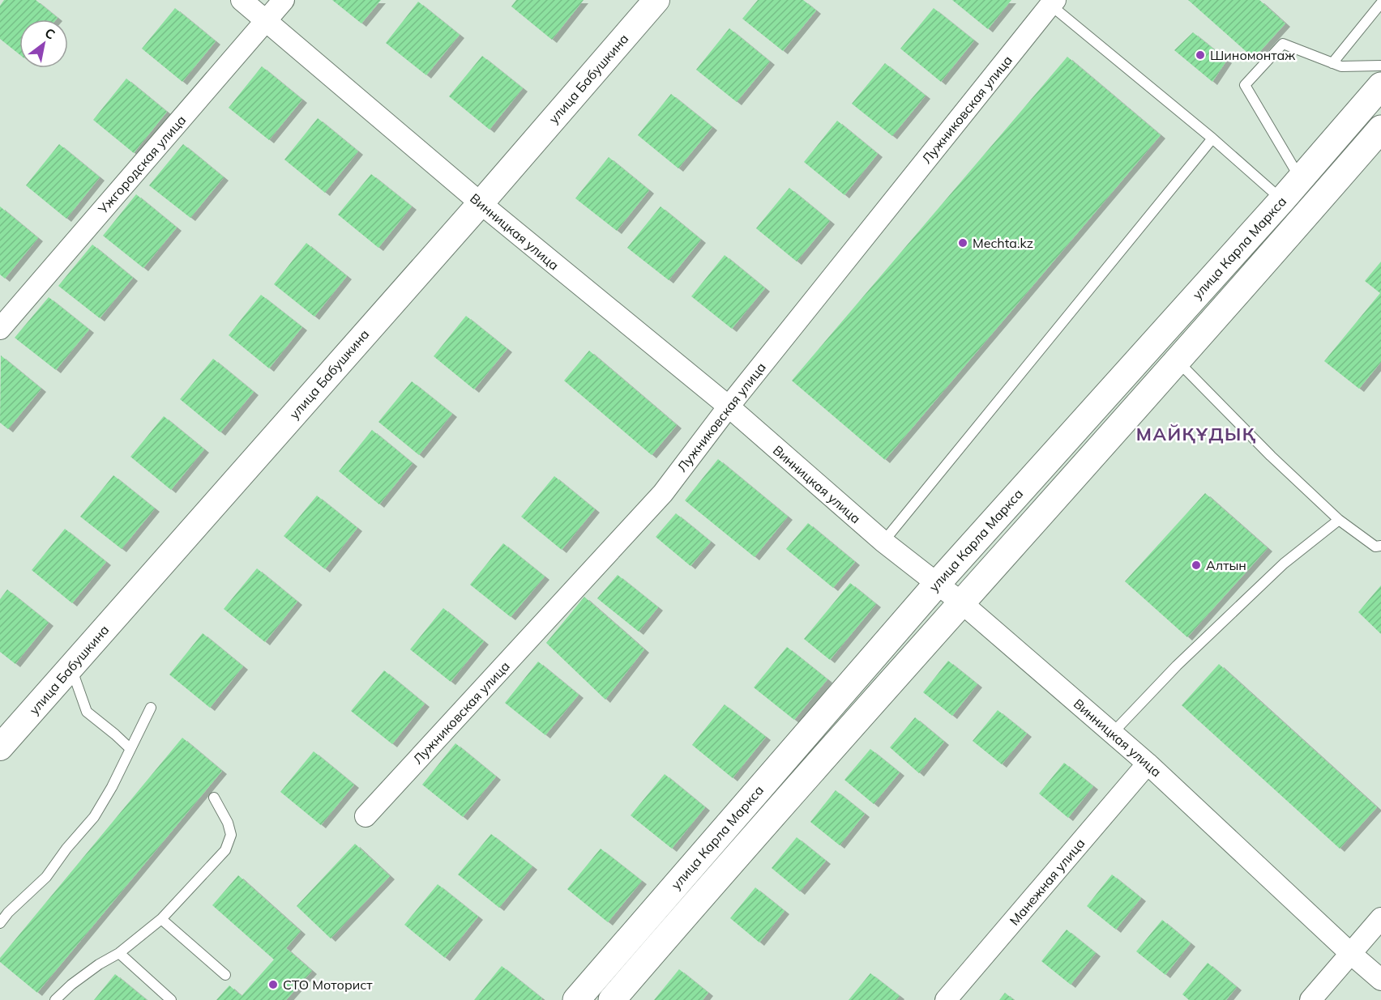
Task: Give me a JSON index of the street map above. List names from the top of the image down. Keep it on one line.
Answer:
{"streets":{"main road":["улица Карла Маркса"],"street":["улица Бабушкина","Лужниковская улица","Ужгородская улица","Винницкая улица","Манежная улица"]},"crossings":[["улица Бабушкина","Винницкая улица"],["Лужниковская улица","Винницкая улица"],["Ужгородская улица","Винницкая улица"],["Винницкая улица","улица Карла Маркса"],["Винницкая улица","Манежная улица"]],"districts":["МАЙҚҰДЫҚ"],"places":["Шиномонтаж","Mechta.kz","Алтын","СТО Моторист"],"north":"top right"}
